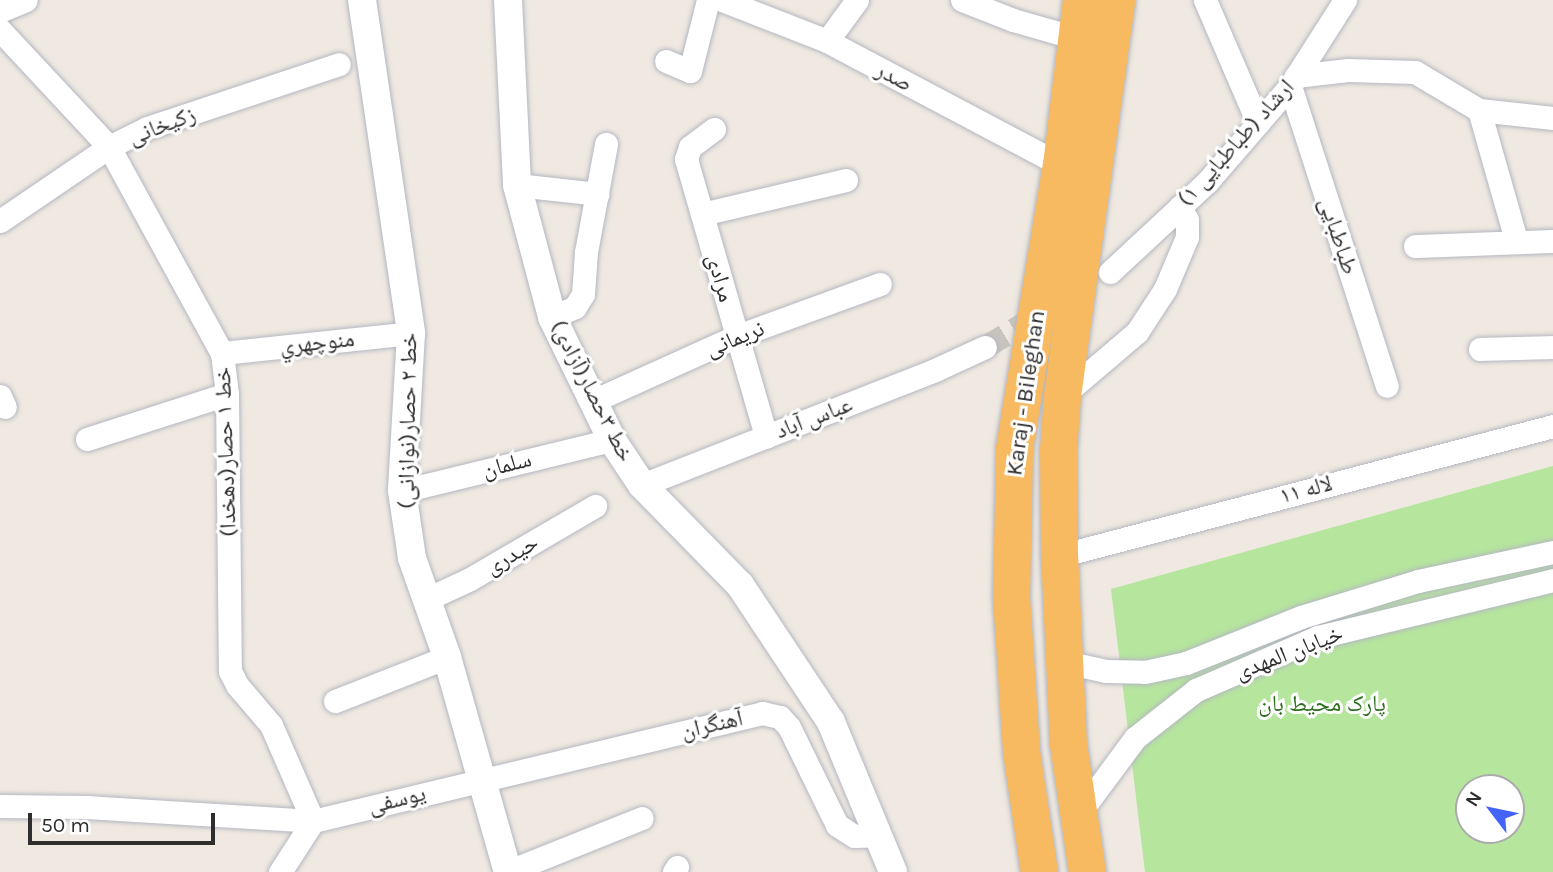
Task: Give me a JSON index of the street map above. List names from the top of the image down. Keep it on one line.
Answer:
{"streets":{"highway":["Karaj - Bileghan"],"street":["صدر","زکیخانی","ارشاد (طباطبایی ۱)","طباطبایی","مرادی","نریمانی","منوچهري","خط ۳حصار(آزادی)","عباس آباد","خط ۲ حصار(نوازانی)","خط ۱ حصار(دهخدا)","سلمان","لاله ۱۱","حیدری","خیابان المهدی","آهنگران","یوسفی"]},"crossings":[["صدر","Karaj - Bileghan"],["زکیخانی","خط ۱ حصار(دهخدا)"],["ارشاد (طباطبایی ۱)","طباطبایی"],["مرادی","نریمانی"],["مرادی","عباس آباد"],["نریمانی","خط ۳حصار(آزادی)"],["منوچهري","خط ۲ حصار(نوازانی)"],["منوچهري","خط ۱ حصار(دهخدا)"],["خط ۳حصار(آزادی)","عباس آباد"],["خط ۳حصار(آزادی)","سلمان"],["خط ۳حصار(آزادی)","آهنگران"],["Karaj - Bileghan","لاله ۱۱"],["Karaj - Bileghan","خیابان المهدی"],["خط ۲ حصار(نوازانی)","سلمان"],["خط ۲ حصار(نوازانی)","حیدری"],["خط ۲ حصار(نوازانی)","آهنگران"],["خط ۲ حصار(نوازانی)","یوسفی"],["خط ۱ حصار(دهخدا)","یوسفی"],["آهنگران","یوسفی"]],"parks":["پارک محیط بان"],"scale_bar":"50 m","north":"top left"}
